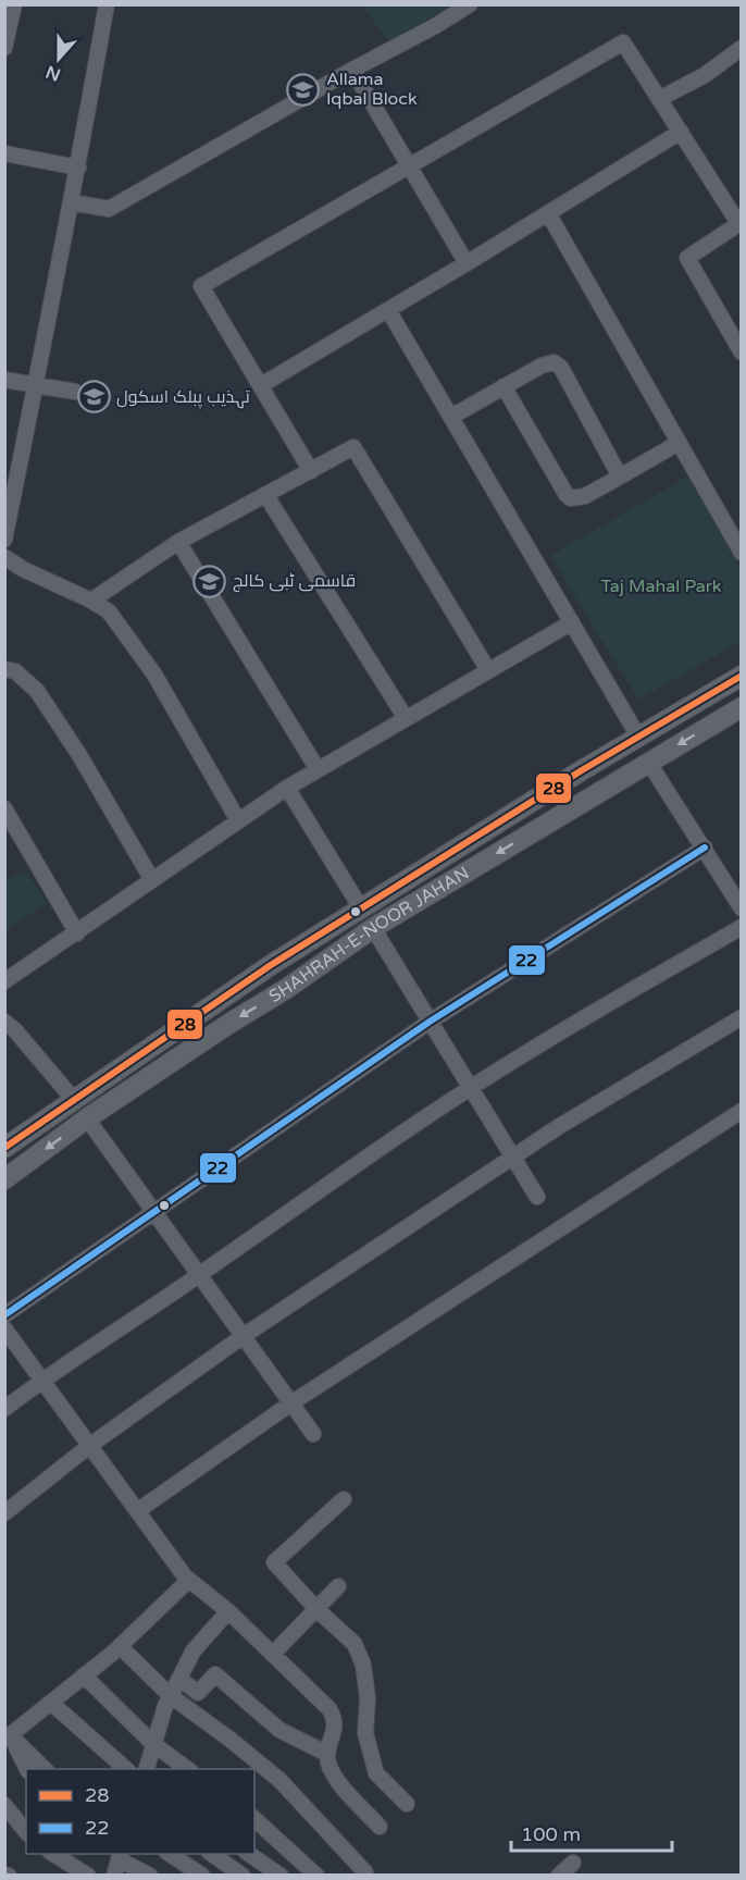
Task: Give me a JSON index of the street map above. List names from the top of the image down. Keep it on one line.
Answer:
{"streets":{"main road":["SHAHRAH-E-NOOR JAHAN"]},"parks":["Taj Mahal Park"],"places":{"school or university":["Allama Iqbal Block","تہذیب پبلک اسکول","قاسمی ٹبی کالج"]},"lines":["transit line 28","transit line 22"],"legend":["28","22"],"scale_bar":"100 m","north":"bottom"}
